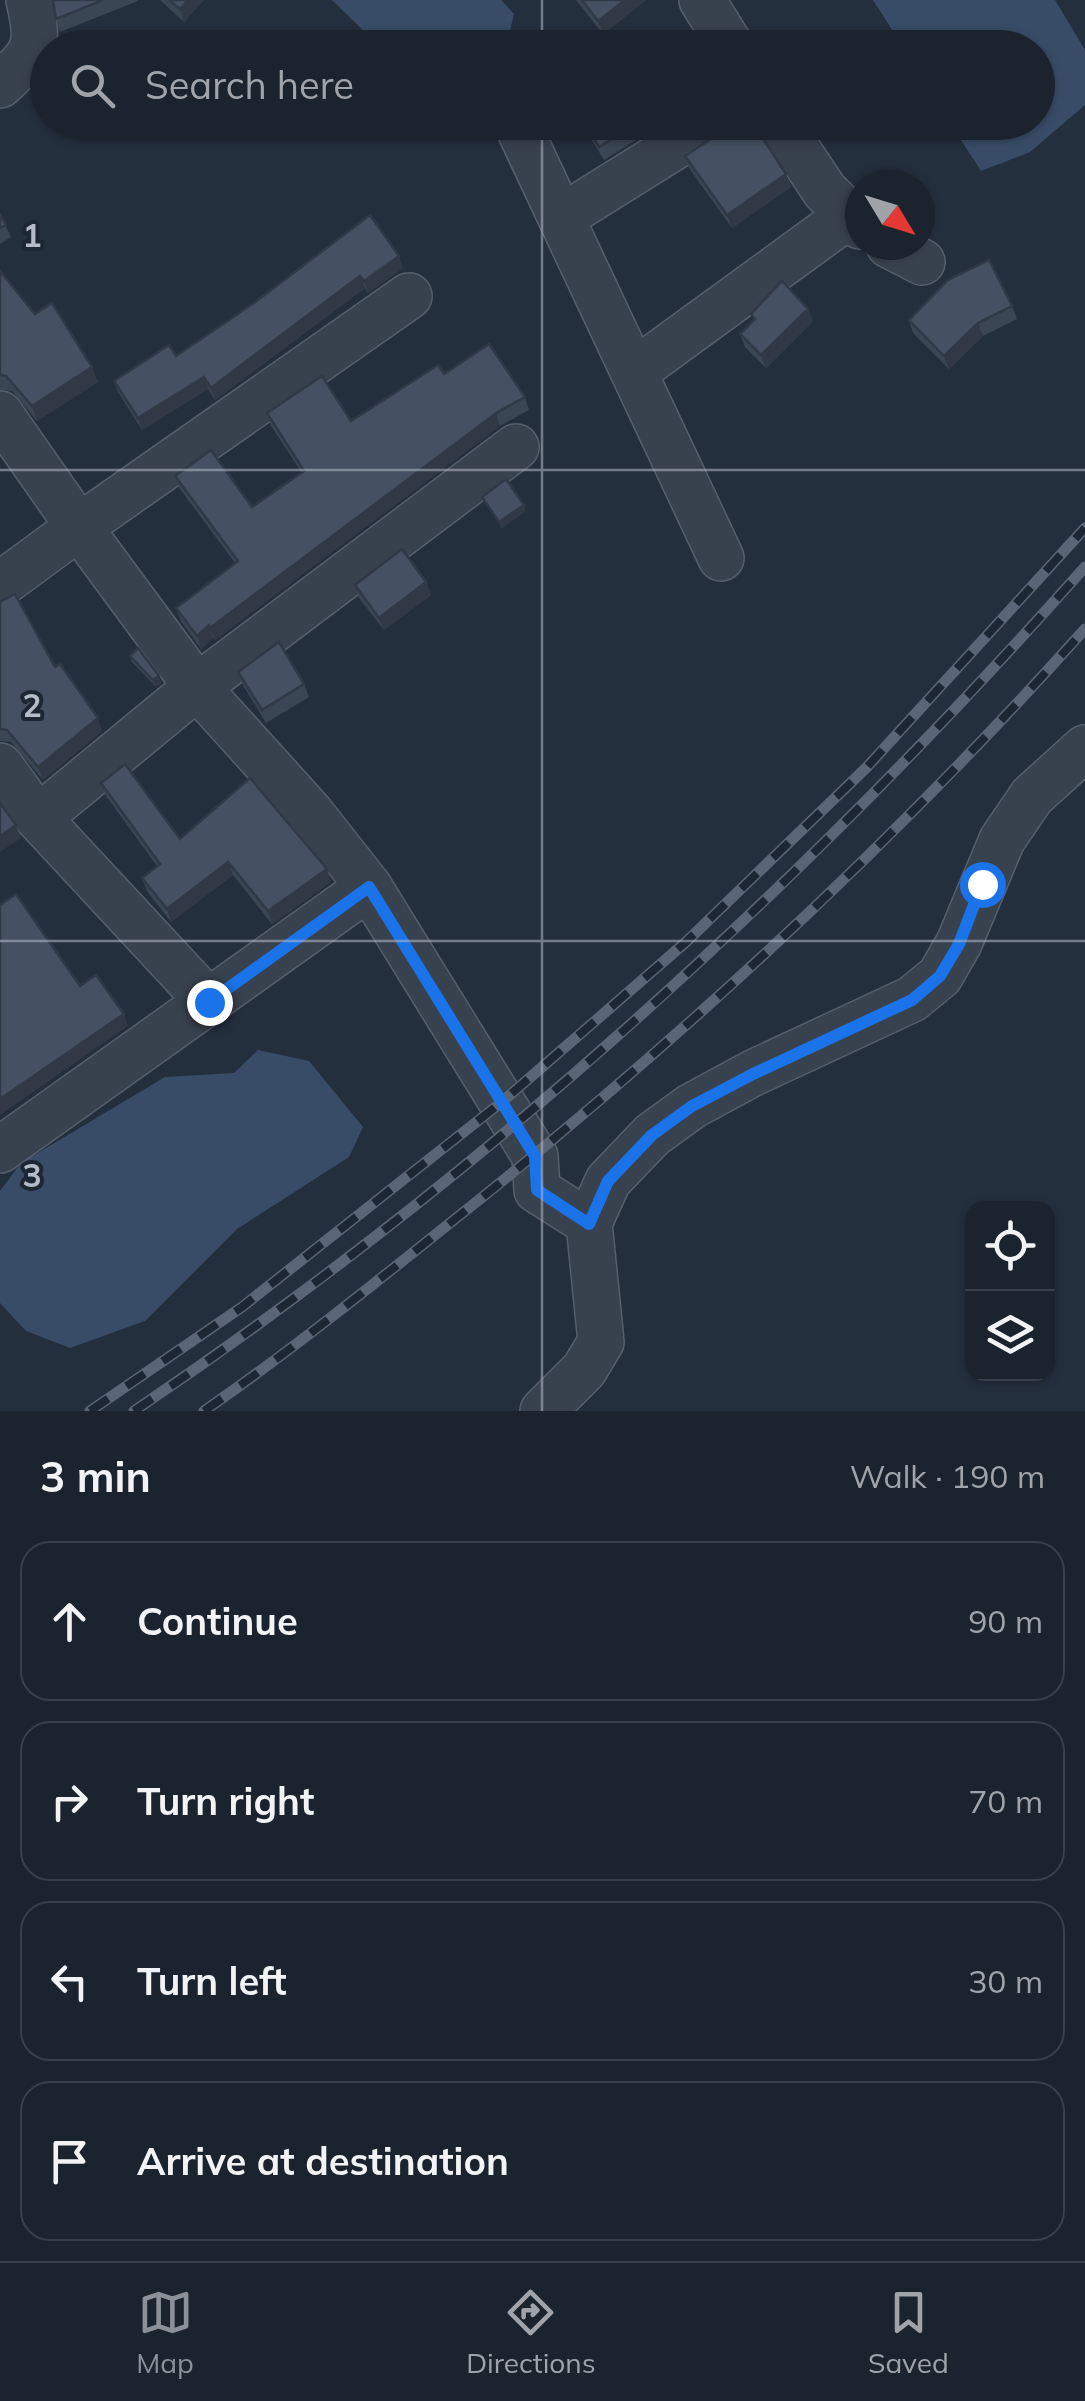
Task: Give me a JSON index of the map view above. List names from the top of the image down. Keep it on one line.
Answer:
{"north":"bottom right","page":{"search":"Search here","heading":["3 min","Walk · 190 m"],"list":[["Continue","90 m"],["Turn right","70 m"],["Turn left","30 m"],"Arrive at destination"],"nav":["Map","Directions","Saved"]},"grid":{"rows":["1","2","3"]}}
